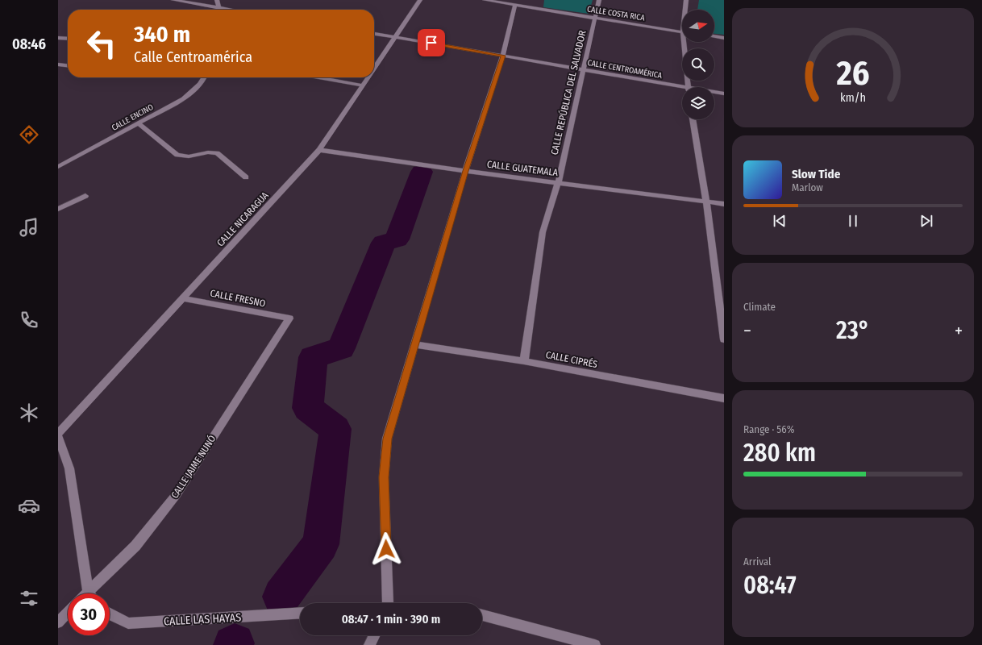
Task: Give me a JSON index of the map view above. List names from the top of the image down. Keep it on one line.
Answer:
{"streets":{"street":["CALLE COSTA RICA","CALLE CENTROAMÉRICA","CALLE REPÚBLICA DEL SALVADOR","CALLE ENCINO","CALLE GUATEMALA","CALLE NICARAGUA","CALLE FRESNO","CALLE CIPRÉS","CALLE JAIME NUNÓ","CALLE LAS HAYAS"]},"crossings":[["CALLE COSTA RICA","CALLE REPÚBLICA DEL SALVADOR"],["CALLE CENTROAMÉRICA","CALLE REPÚBLICA DEL SALVADOR"],["CALLE CENTROAMÉRICA","CALLE NICARAGUA"],["CALLE REPÚBLICA DEL SALVADOR","CALLE GUATEMALA"],["CALLE REPÚBLICA DEL SALVADOR","CALLE CIPRÉS"],["CALLE GUATEMALA","CALLE NICARAGUA"],["CALLE NICARAGUA","CALLE FRESNO"],["CALLE FRESNO","CALLE JAIME NUNÓ"]],"north":"right","page":{"tabs":"08:46","turn":["340 m","Calle Centroamérica"],"song":["Slow Tide","Marlow"],"tile":["Climate",["Range · 56%","280 km"],["Arrival","08:47"]],"heat":["−","23°","+"],"limit":"30","trip":"08:47 · 1 min · 390 m","gauge":["26","km/h"]}}
